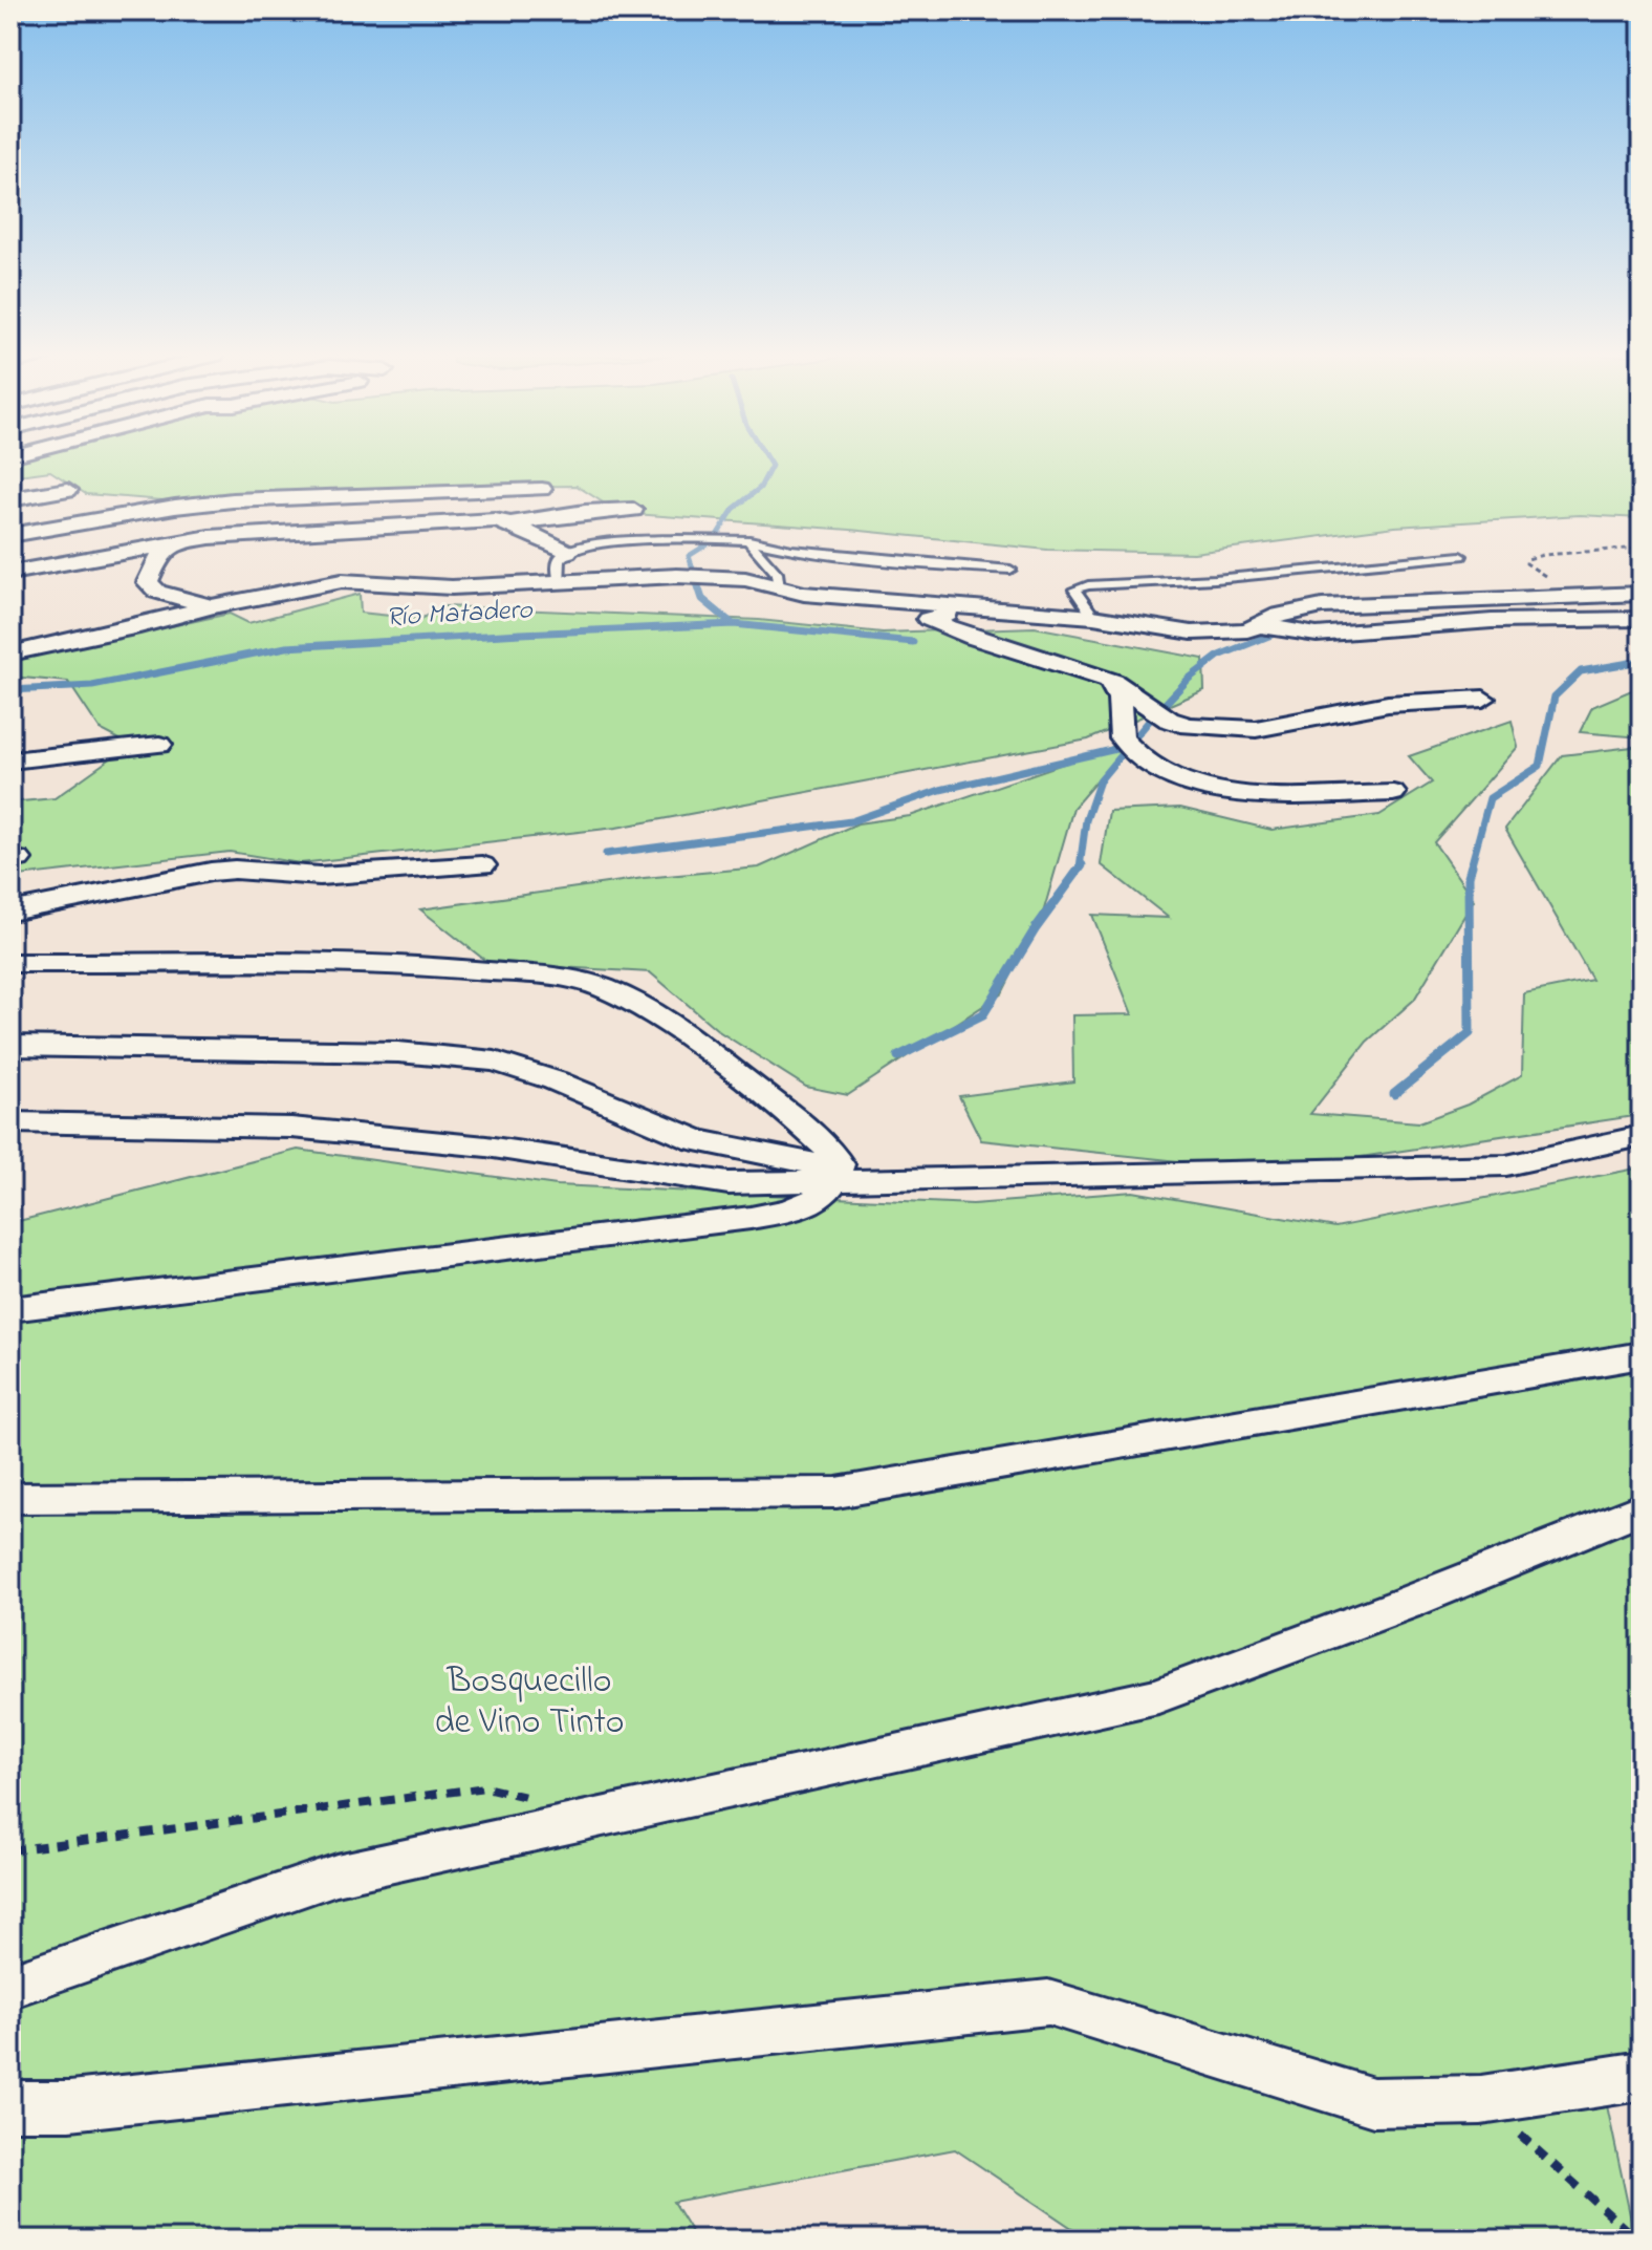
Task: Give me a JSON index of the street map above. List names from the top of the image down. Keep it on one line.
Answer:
{"water":["Río Matadero"],"parks":["Bosquecillo de Vino Tinto"]}
